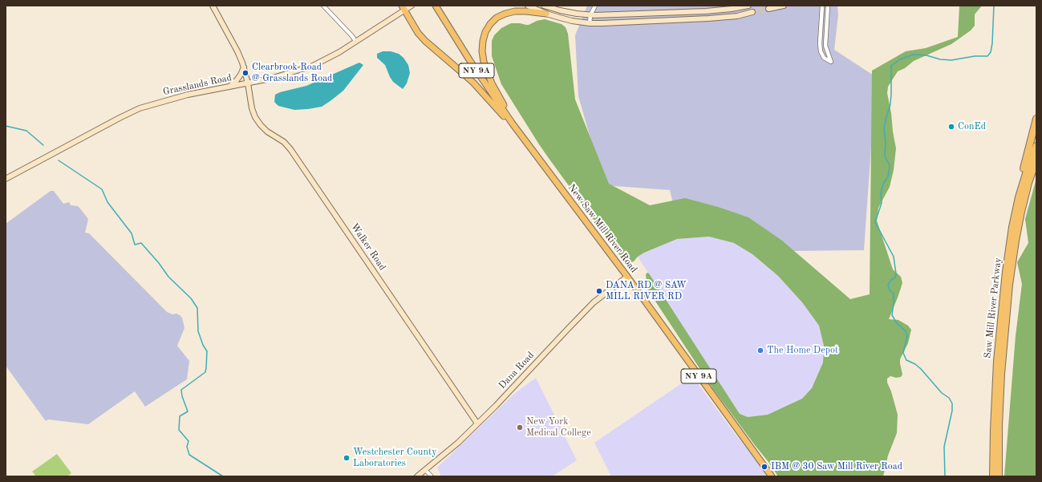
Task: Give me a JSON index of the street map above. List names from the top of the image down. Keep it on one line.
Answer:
{"streets":{"highway":["Saw Mill River Parkway"],"main road":["NY 9A","New Saw Mill River Road"],"street":["Grasslands Road","Walker Road","Dana Road"]},"crossings":[["NY 9A","New Saw Mill River Road"],["Grasslands Road","Walker Road"],["New Saw Mill River Road","Dana Road"],["Walker Road","Dana Road"]],"places":["Clearbrook Road @ Grasslands Road","ConEd","DANA RD @ SAW MILL RIVER RD","The Home Depot","New York Medical College","Westchester County Laboratories","IBM @ 30 Saw Mill River Road"]}
